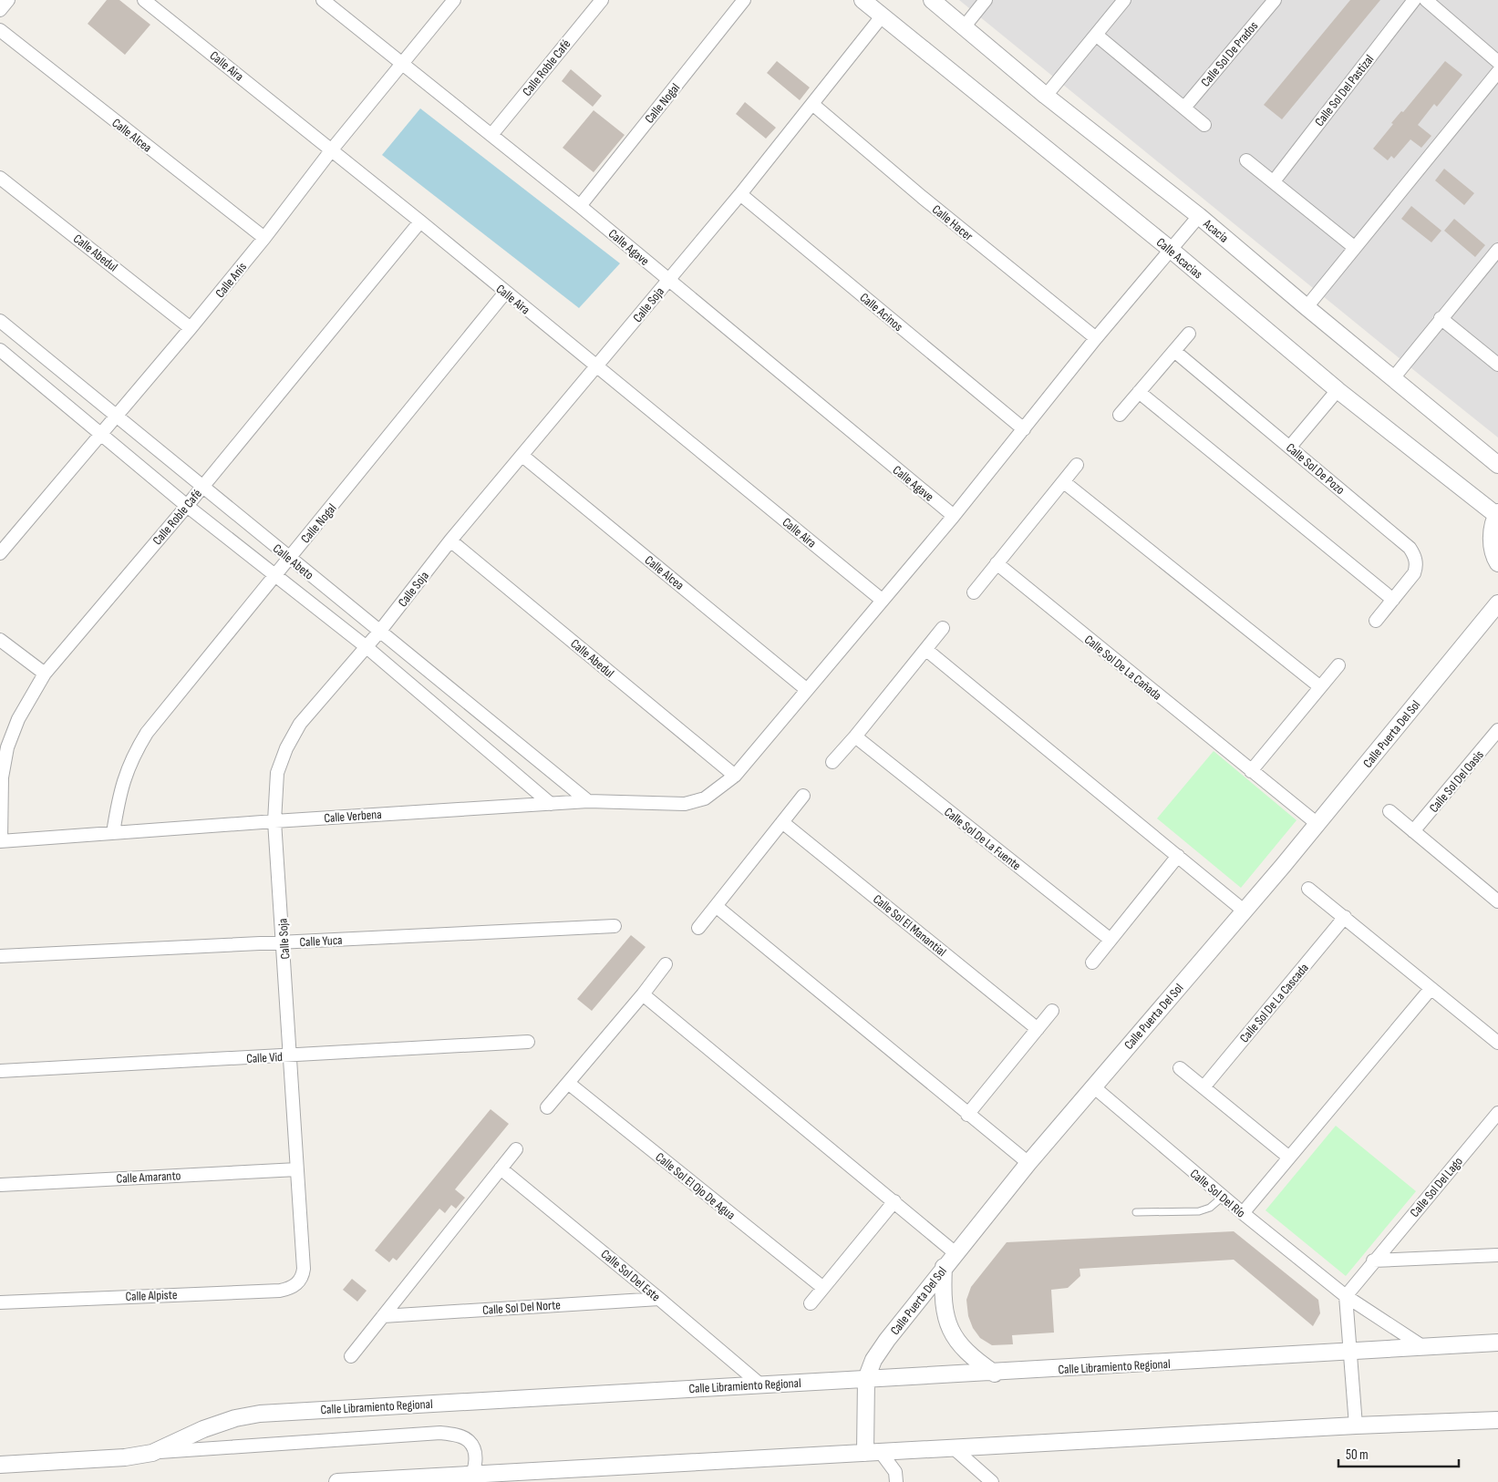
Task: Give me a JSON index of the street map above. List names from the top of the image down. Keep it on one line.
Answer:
{"streets":{"street":["Calle Sol De Prados","Calle Aira","Calle Roble Café","Calle Sol Del Pastizal","Calle Nogal","Calle Alcea","Calle Hacer","Acacia","Calle Agave","Calle Abedul","Calle Acacias","Calle Anís","Calle Soja","Calle Acinos","Calle Sol De Pozo","Calle Abeto","Calle Sol De La Cañada","Calle Puerta Del Sol","Calle Sol Del Oasis","Calle Verbena","Calle Sol De La Fuente","Calle Sol El Manantial","Calle Yuca","Calle Sol De La Cascada","Calle Vid","Calle Amaranto","Calle Sol El Ojo De Agua","Calle Sol Del Lago","Calle Sol Del Río","Calle Sol Del Este","Calle Alpiste","Calle Sol Del Norte","Calle Libramiento Regional"]},"crossings":[["Calle Aira","Calle Roble Café"],["Calle Aira","Calle Nogal"],["Calle Aira","Calle Anís"],["Calle Aira","Calle Soja"],["Calle Roble Café","Calle Agave"],["Calle Roble Café","Calle Abeto"],["Calle Roble Café","Calle Verbena"],["Calle Nogal","Calle Agave"],["Calle Nogal","Calle Abeto"],["Calle Nogal","Calle Verbena"],["Calle Alcea","Calle Anís"],["Calle Alcea","Calle Soja"],["Calle Hacer","Calle Soja"],["Calle Agave","Calle Anís"],["Calle Agave","Calle Soja"],["Calle Abedul","Calle Anís"],["Calle Abedul","Calle Soja"],["Calle Abedul","Calle Verbena"],["Calle Acacias","Calle Soja"],["Calle Anís","Calle Abeto"],["Calle Soja","Calle Acinos"],["Calle Soja","Calle Abeto"],["Calle Soja","Calle Verbena"],["Calle Soja","Calle Yuca"],["Calle Soja","Calle Vid"],["Calle Soja","Calle Amaranto"],["Calle Soja","Calle Alpiste"],["Calle Abeto","Calle Verbena"],["Calle Sol De La Cañada","Calle Puerta Del Sol"],["Calle Puerta Del Sol","Calle Sol Del Río"],["Calle Puerta Del Sol","Calle Libramiento Regional"],["Calle Sol Del Lago","Calle Sol Del Río"],["Calle Sol Del Río","Calle Libramiento Regional"],["Calle Sol Del Este","Calle Sol Del Norte"],["Calle Sol Del Este","Calle Libramiento Regional"]],"scale_bar":"50 m"}
